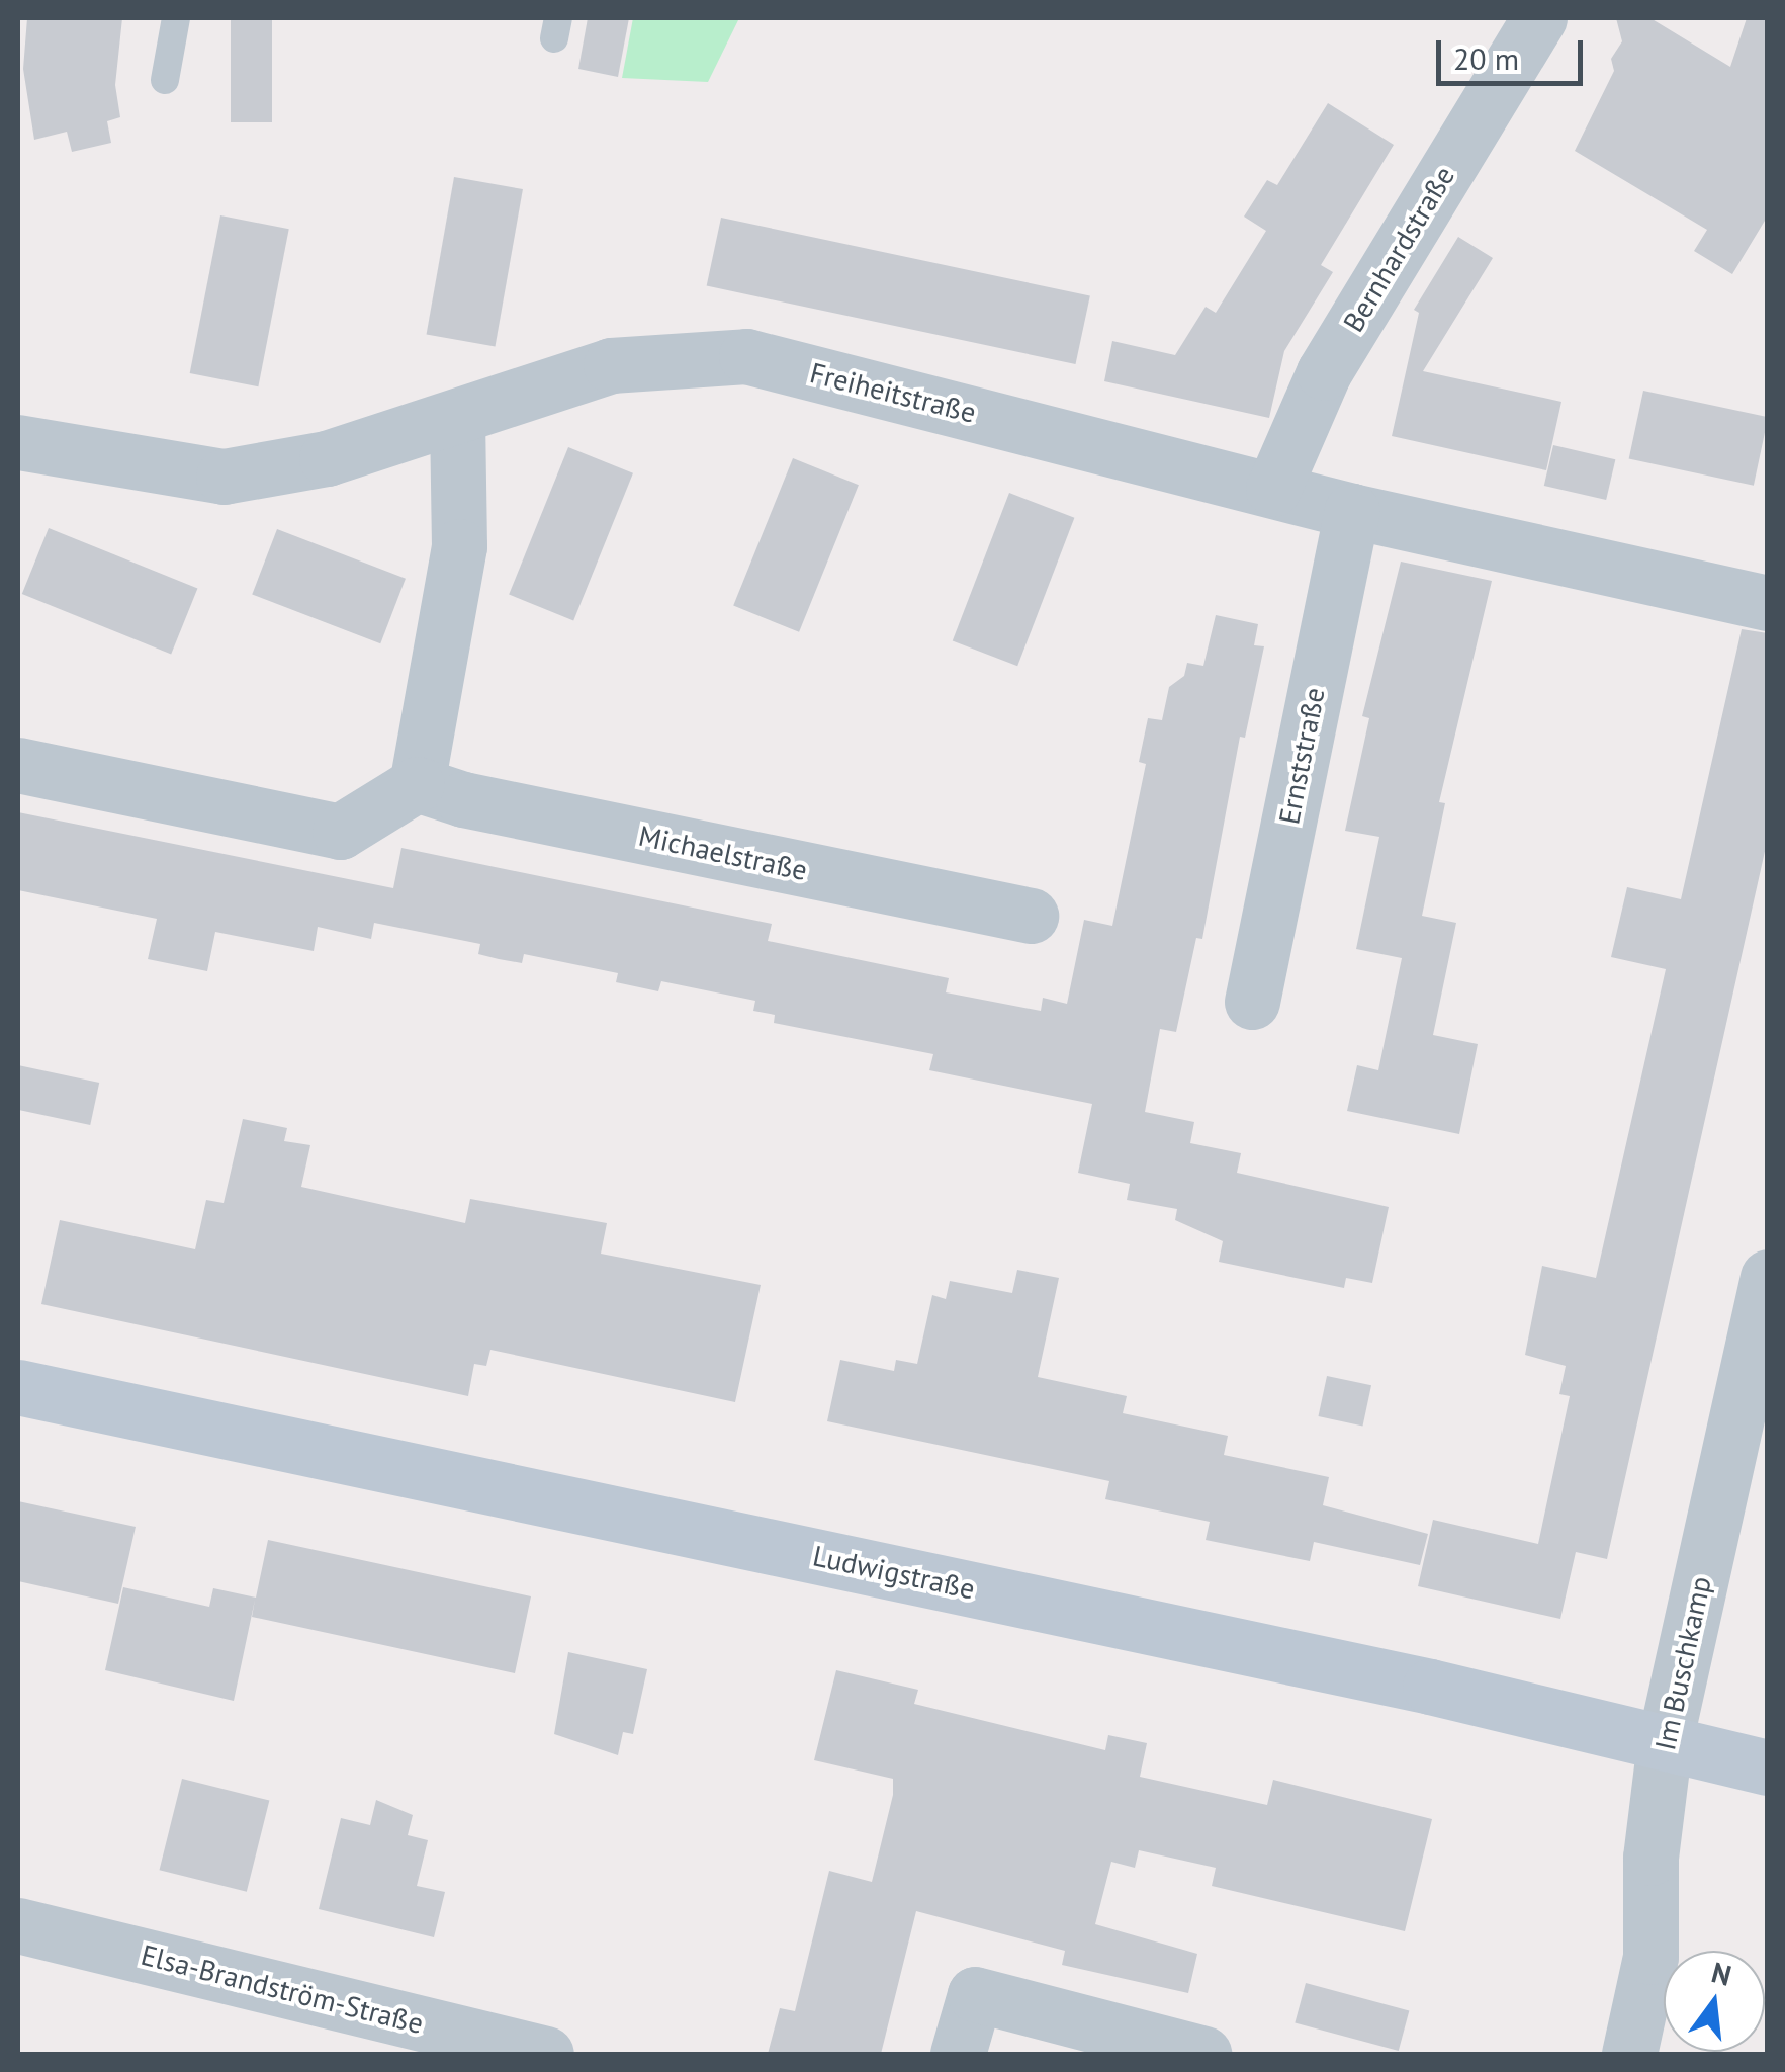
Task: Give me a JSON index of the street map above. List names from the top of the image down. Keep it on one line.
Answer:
{"streets":{"main road":["Ludwigstraße"],"street":["Bernhardstraße","Freiheitstraße","Ernststraße","Michaelstraße","Im Buschkamp","Elsa-Brandström-Straße"]},"crossings":[["Bernhardstraße","Freiheitstraße"],["Freiheitstraße","Ernststraße"],["Ludwigstraße","Im Buschkamp"]],"scale_bar":"20 m","north":"top"}
